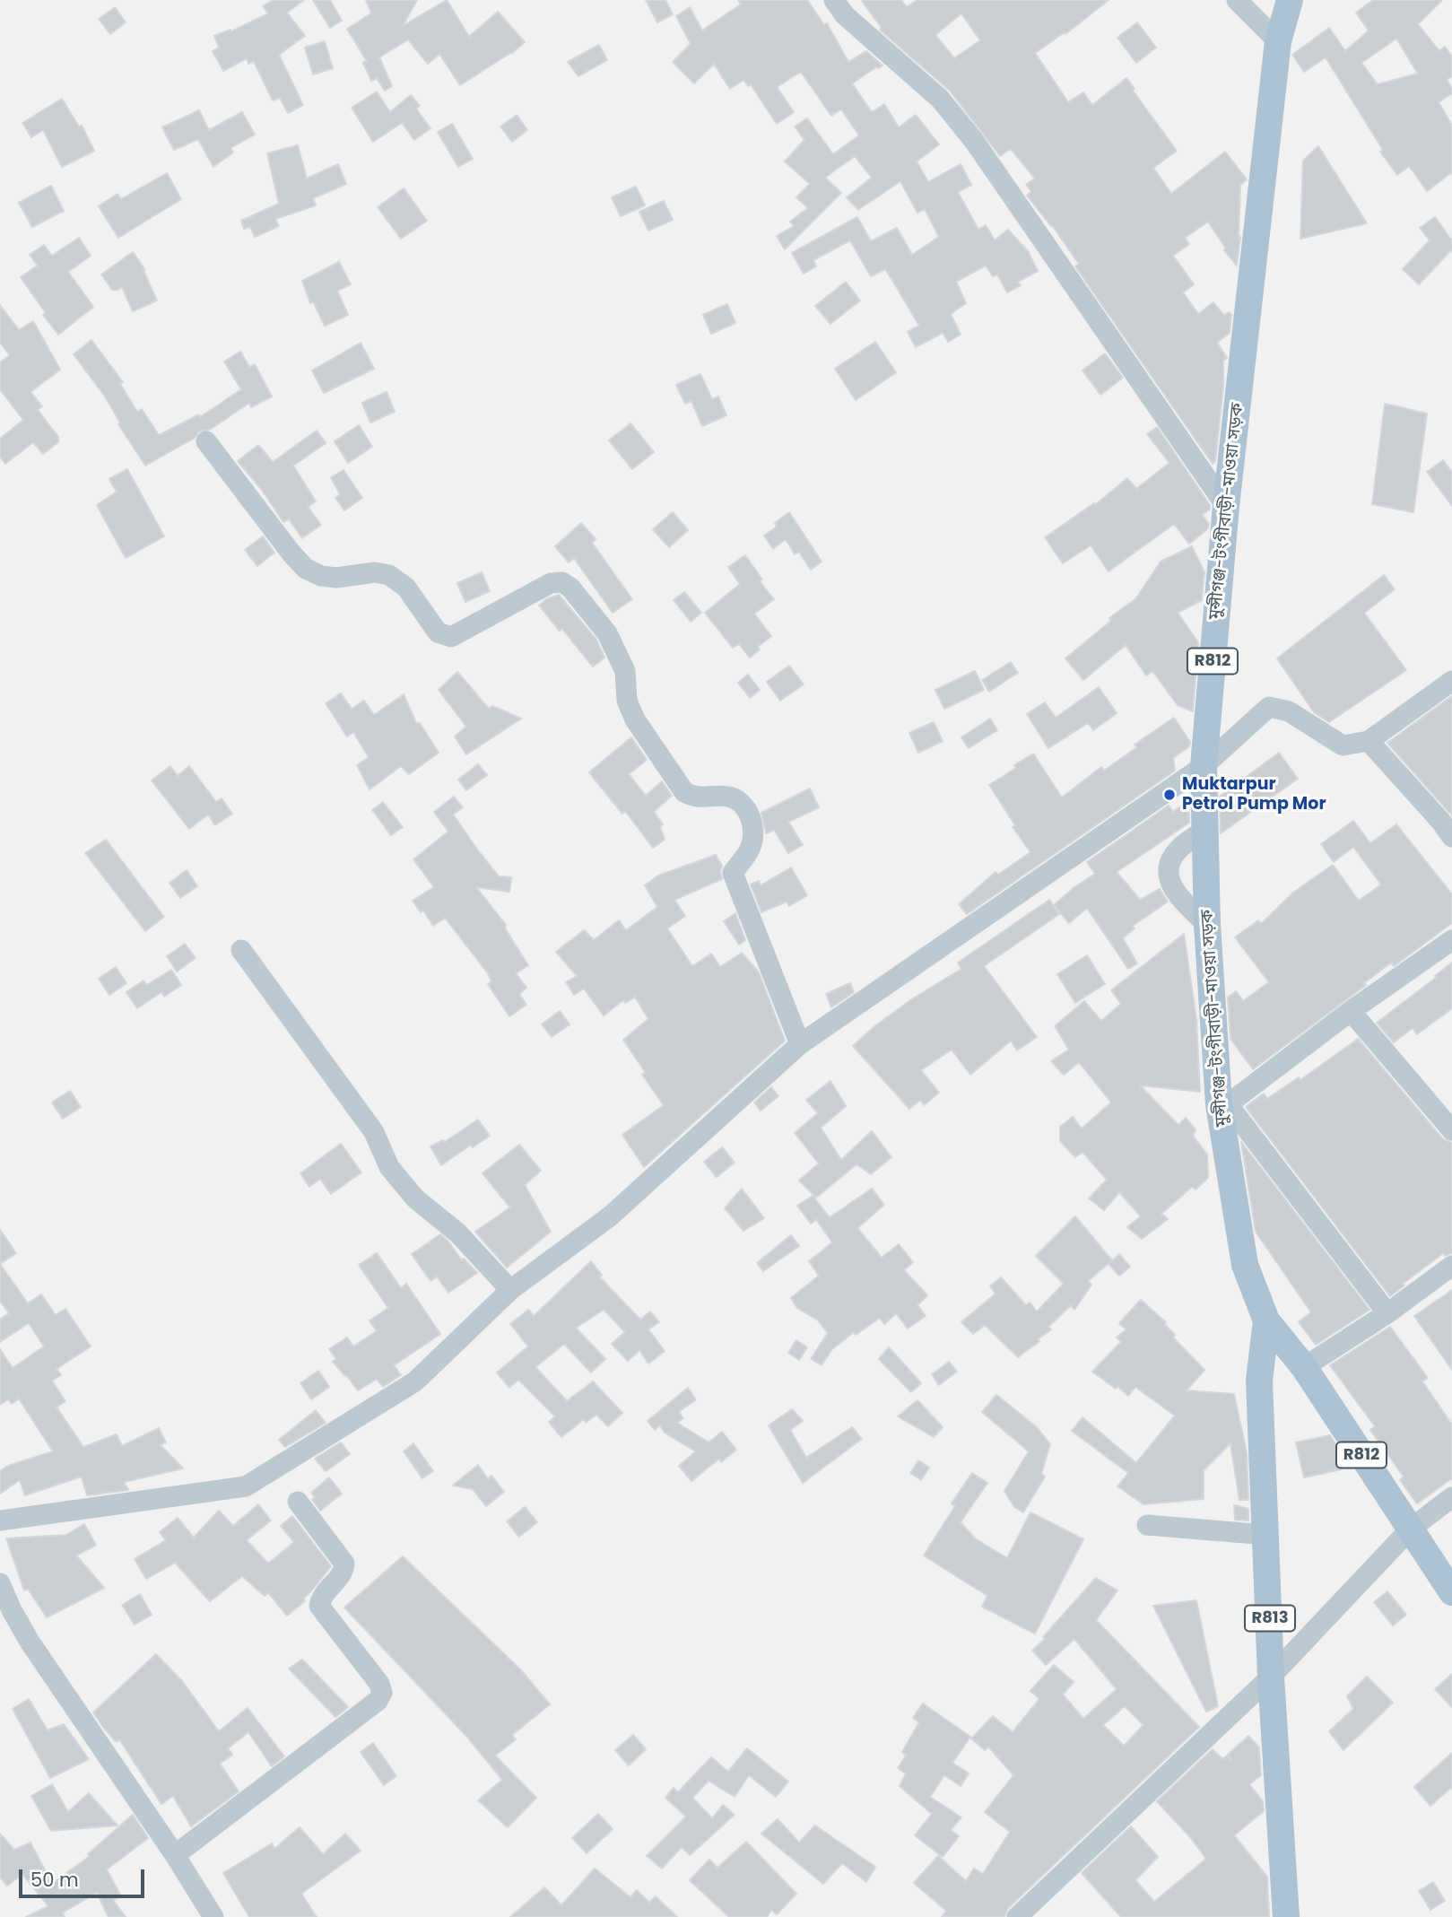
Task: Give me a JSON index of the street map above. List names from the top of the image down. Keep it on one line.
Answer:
{"streets":{"main road":["মুন্সীগঞ্জ-টংগীবাড়ী-মাওয়া সড়ক","R812","R813"]},"crossings":[["মুন্সীগঞ্জ-টংগীবাড়ী-মাওয়া সড়ক","R812"],["মুন্সীগঞ্জ-টংগীবাড়ী-মাওয়া সড়ক","R813"],["R812","R813"]],"places":["Muktarpur Petrol Pump Mor"],"scale_bar":"50 m"}
